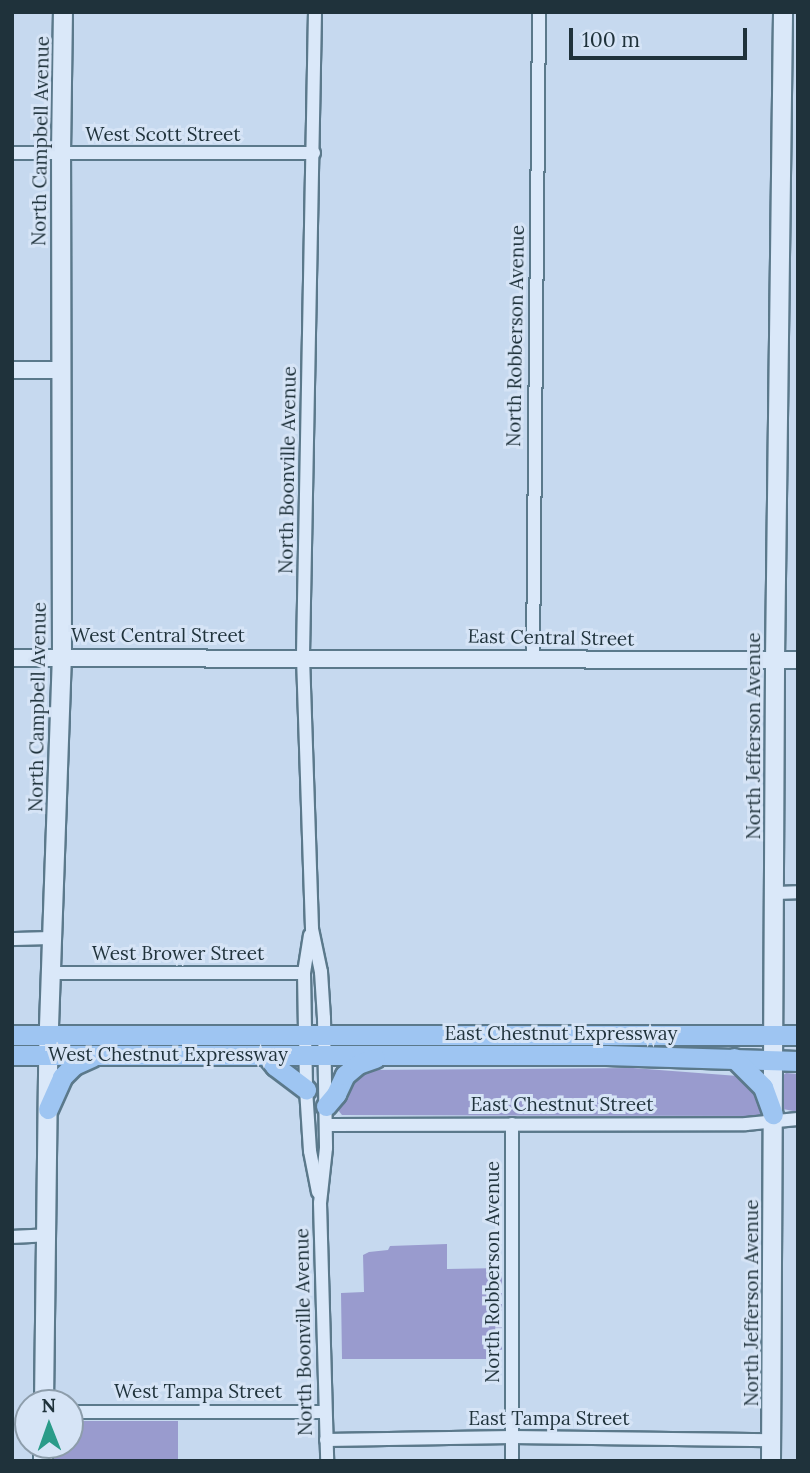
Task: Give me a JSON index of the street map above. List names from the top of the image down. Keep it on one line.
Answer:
{"streets":{"main road":["North Campbell Avenue","North Jefferson Avenue","East Chestnut Expressway","West Chestnut Expressway"],"street":["West Scott Street","North Robberson Avenue","North Boonville Avenue","West Central Street","East Central Street","West Brower Street","East Chestnut Street","West Tampa Street","East Tampa Street"]},"crossings":[["West Scott Street","North Campbell Avenue"],["West Scott Street","North Boonville Avenue"],["North Campbell Avenue","West Central Street"],["North Campbell Avenue","West Brower Street"],["North Campbell Avenue","West Chestnut Expressway"],["North Robberson Avenue","East Central Street"],["North Robberson Avenue","East Chestnut Street"],["North Robberson Avenue","East Tampa Street"],["North Boonville Avenue","West Central Street"],["North Boonville Avenue","East Central Street"],["North Boonville Avenue","West Brower Street"],["North Boonville Avenue","East Chestnut Expressway"],["North Boonville Avenue","West Chestnut Expressway"],["North Boonville Avenue","East Chestnut Street"],["North Boonville Avenue","West Tampa Street"],["North Boonville Avenue","East Tampa Street"],["West Central Street","East Central Street"],["East Central Street","North Jefferson Avenue"],["North Jefferson Avenue","East Chestnut Expressway"],["North Jefferson Avenue","East Chestnut Street"],["North Jefferson Avenue","East Tampa Street"],["East Chestnut Expressway","West Chestnut Expressway"]],"scale_bar":"100 m","north":"top"}
